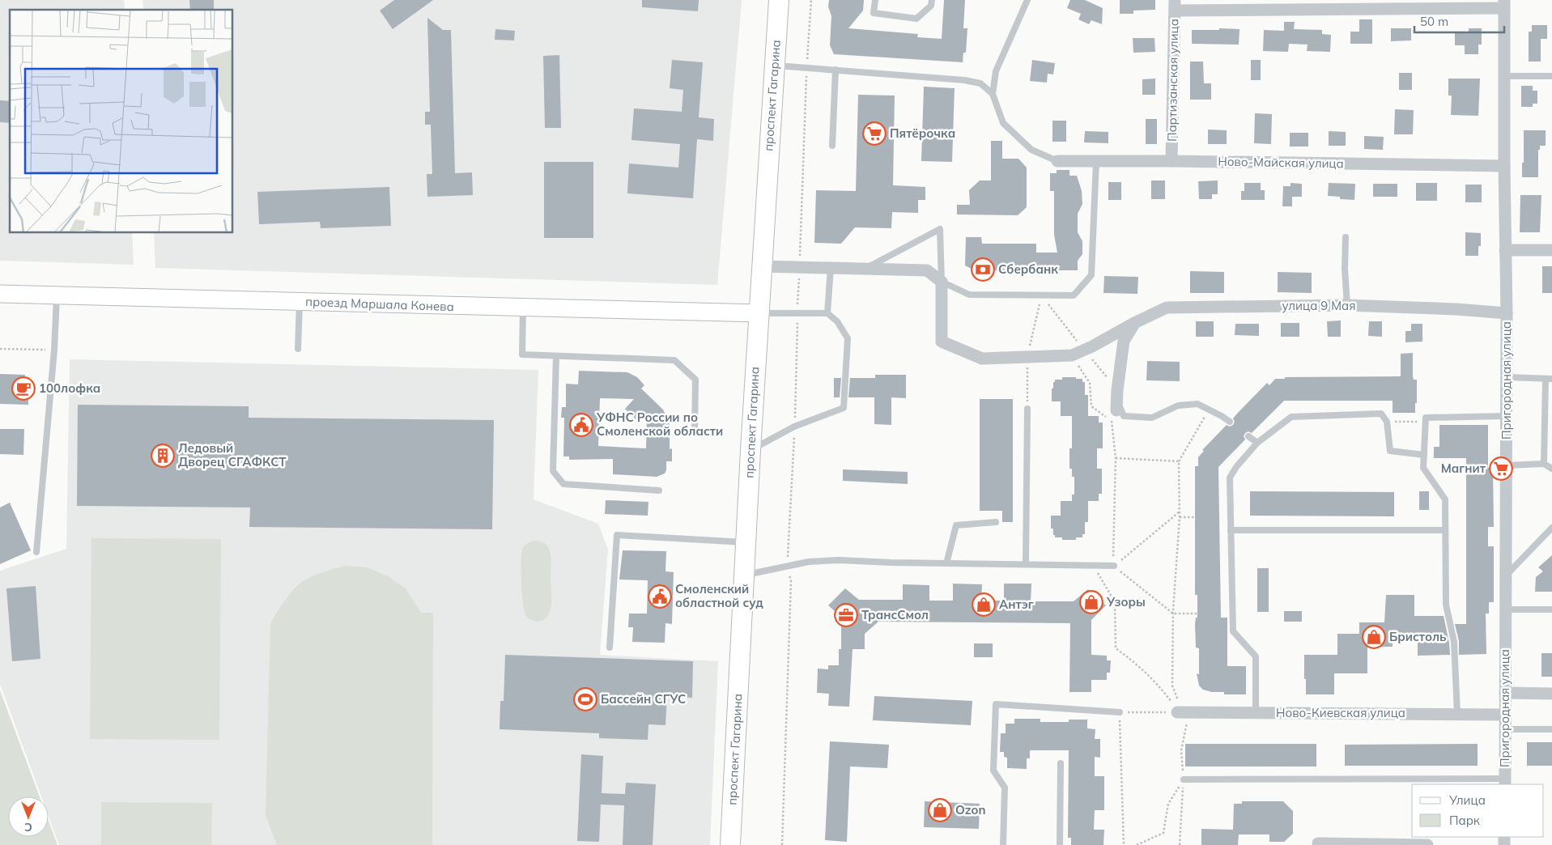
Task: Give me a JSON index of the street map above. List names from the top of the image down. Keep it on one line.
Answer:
{"streets":{"main road":["проспект Гагарина"],"street":["Партизанская улица","Ново-Майская улица","проезд Маршала Конева","улица 9 Мая","Пригородная улица","Ново-Киевская улица"]},"crossings":[["Партизанская улица","Ново-Майская улица"],["проспект Гагарина","проезд Маршала Конева"],["Ново-Майская улица","Пригородная улица"],["улица 9 Мая","Пригородная улица"],["Пригородная улица","Ново-Киевская улица"]],"places":{"supermarket":["Пятёрочка","Магнит"],"bank":["Сбербанк"],"cafe":["100лофка"],"public building":["УФНС России по Смоленской области","Смоленский областной суд"],"building":["Ледовый Дворец СГАФКСТ"],"shop":["Узоры","Антэг","Бристоль","Ozon"],"office":["ТрансСмол"],"sports":["Бассейн СГУС"]},"legend":["Улица","Парк"],"scale_bar":"50 m","north":"bottom"}
